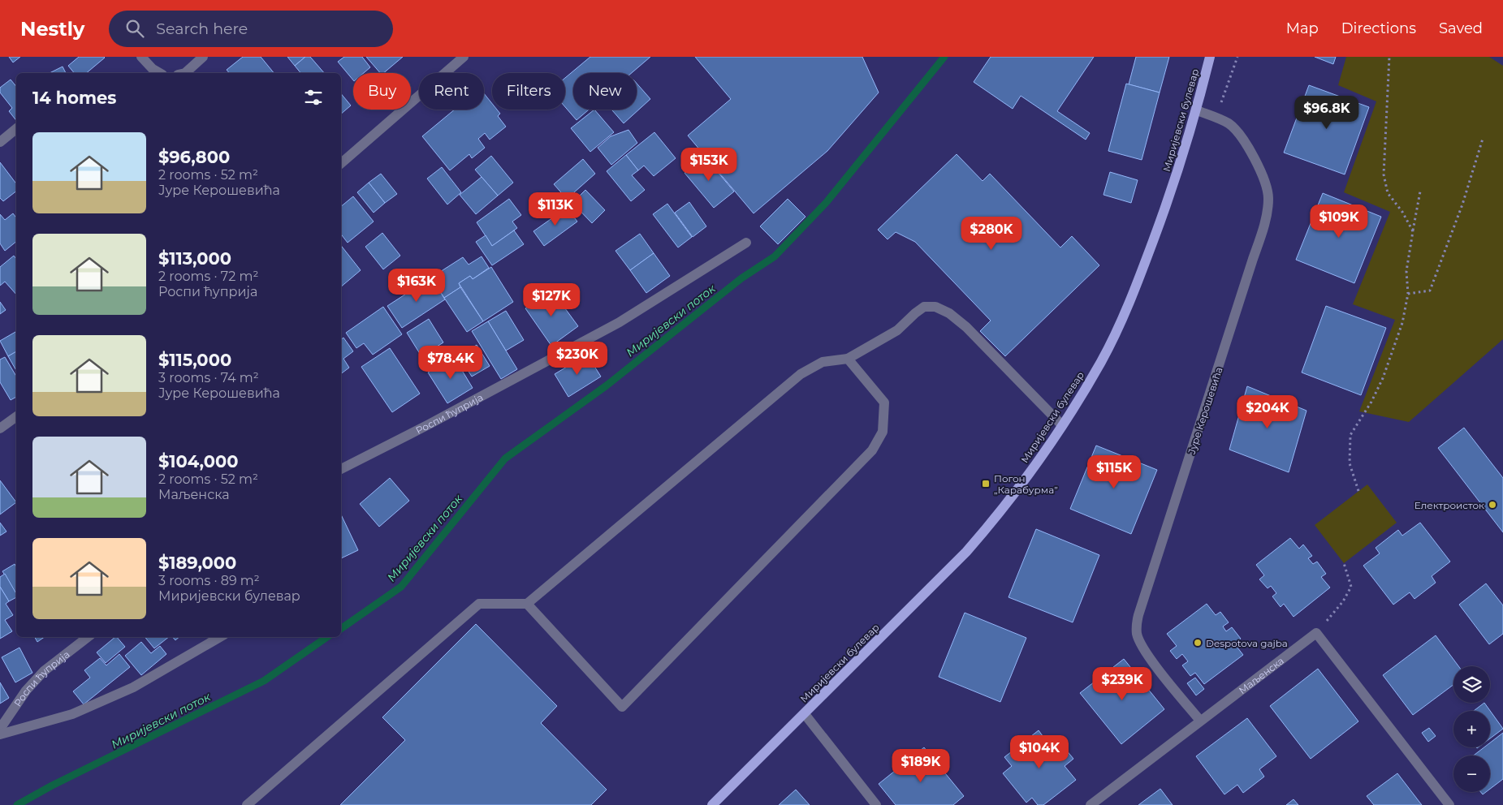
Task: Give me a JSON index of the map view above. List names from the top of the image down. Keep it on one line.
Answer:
{"streets":{"main road":["Миријевски булевар"],"street":["Јуре Керошевића","Роспи ћуприја","Маљенска"]},"crossings":[["Миријевски булевар","Јуре Керошевића"],["Јуре Керошевића","Маљенска"]],"water":["Миријевски поток"],"places":{"transit":["Погон „Карабурма”"],"other":["Електроисток","Despotova gajba"]},"page":{"header":"Nestly","search":"Search here","nav":["Map","Directions","Saved"],"chip":["Buy","Rent","Filters","New"],"heading":"14 homes","price":["$96.8K","$153K","$113K","$109K","$280K","$163K","$127K","$230K","$78.4K","$204K","$115K","$239K","$104K","$189K"],"list":[{"name":"$96,800","note":"2 rooms · 52 m² · Јуре Керошевића"},{"name":"$113,000","note":"2 rooms · 72 m² · Роспи ћуприја"},{"name":"$115,000","note":"3 rooms · 74 m² · Јуре Керошевића"},{"name":"$104,000","note":"2 rooms · 52 m² · Маљенска"},{"name":"$189,000","note":"3 rooms · 89 m² · Миријевски булевар"}],"map_buttons":["+","−"]}}
